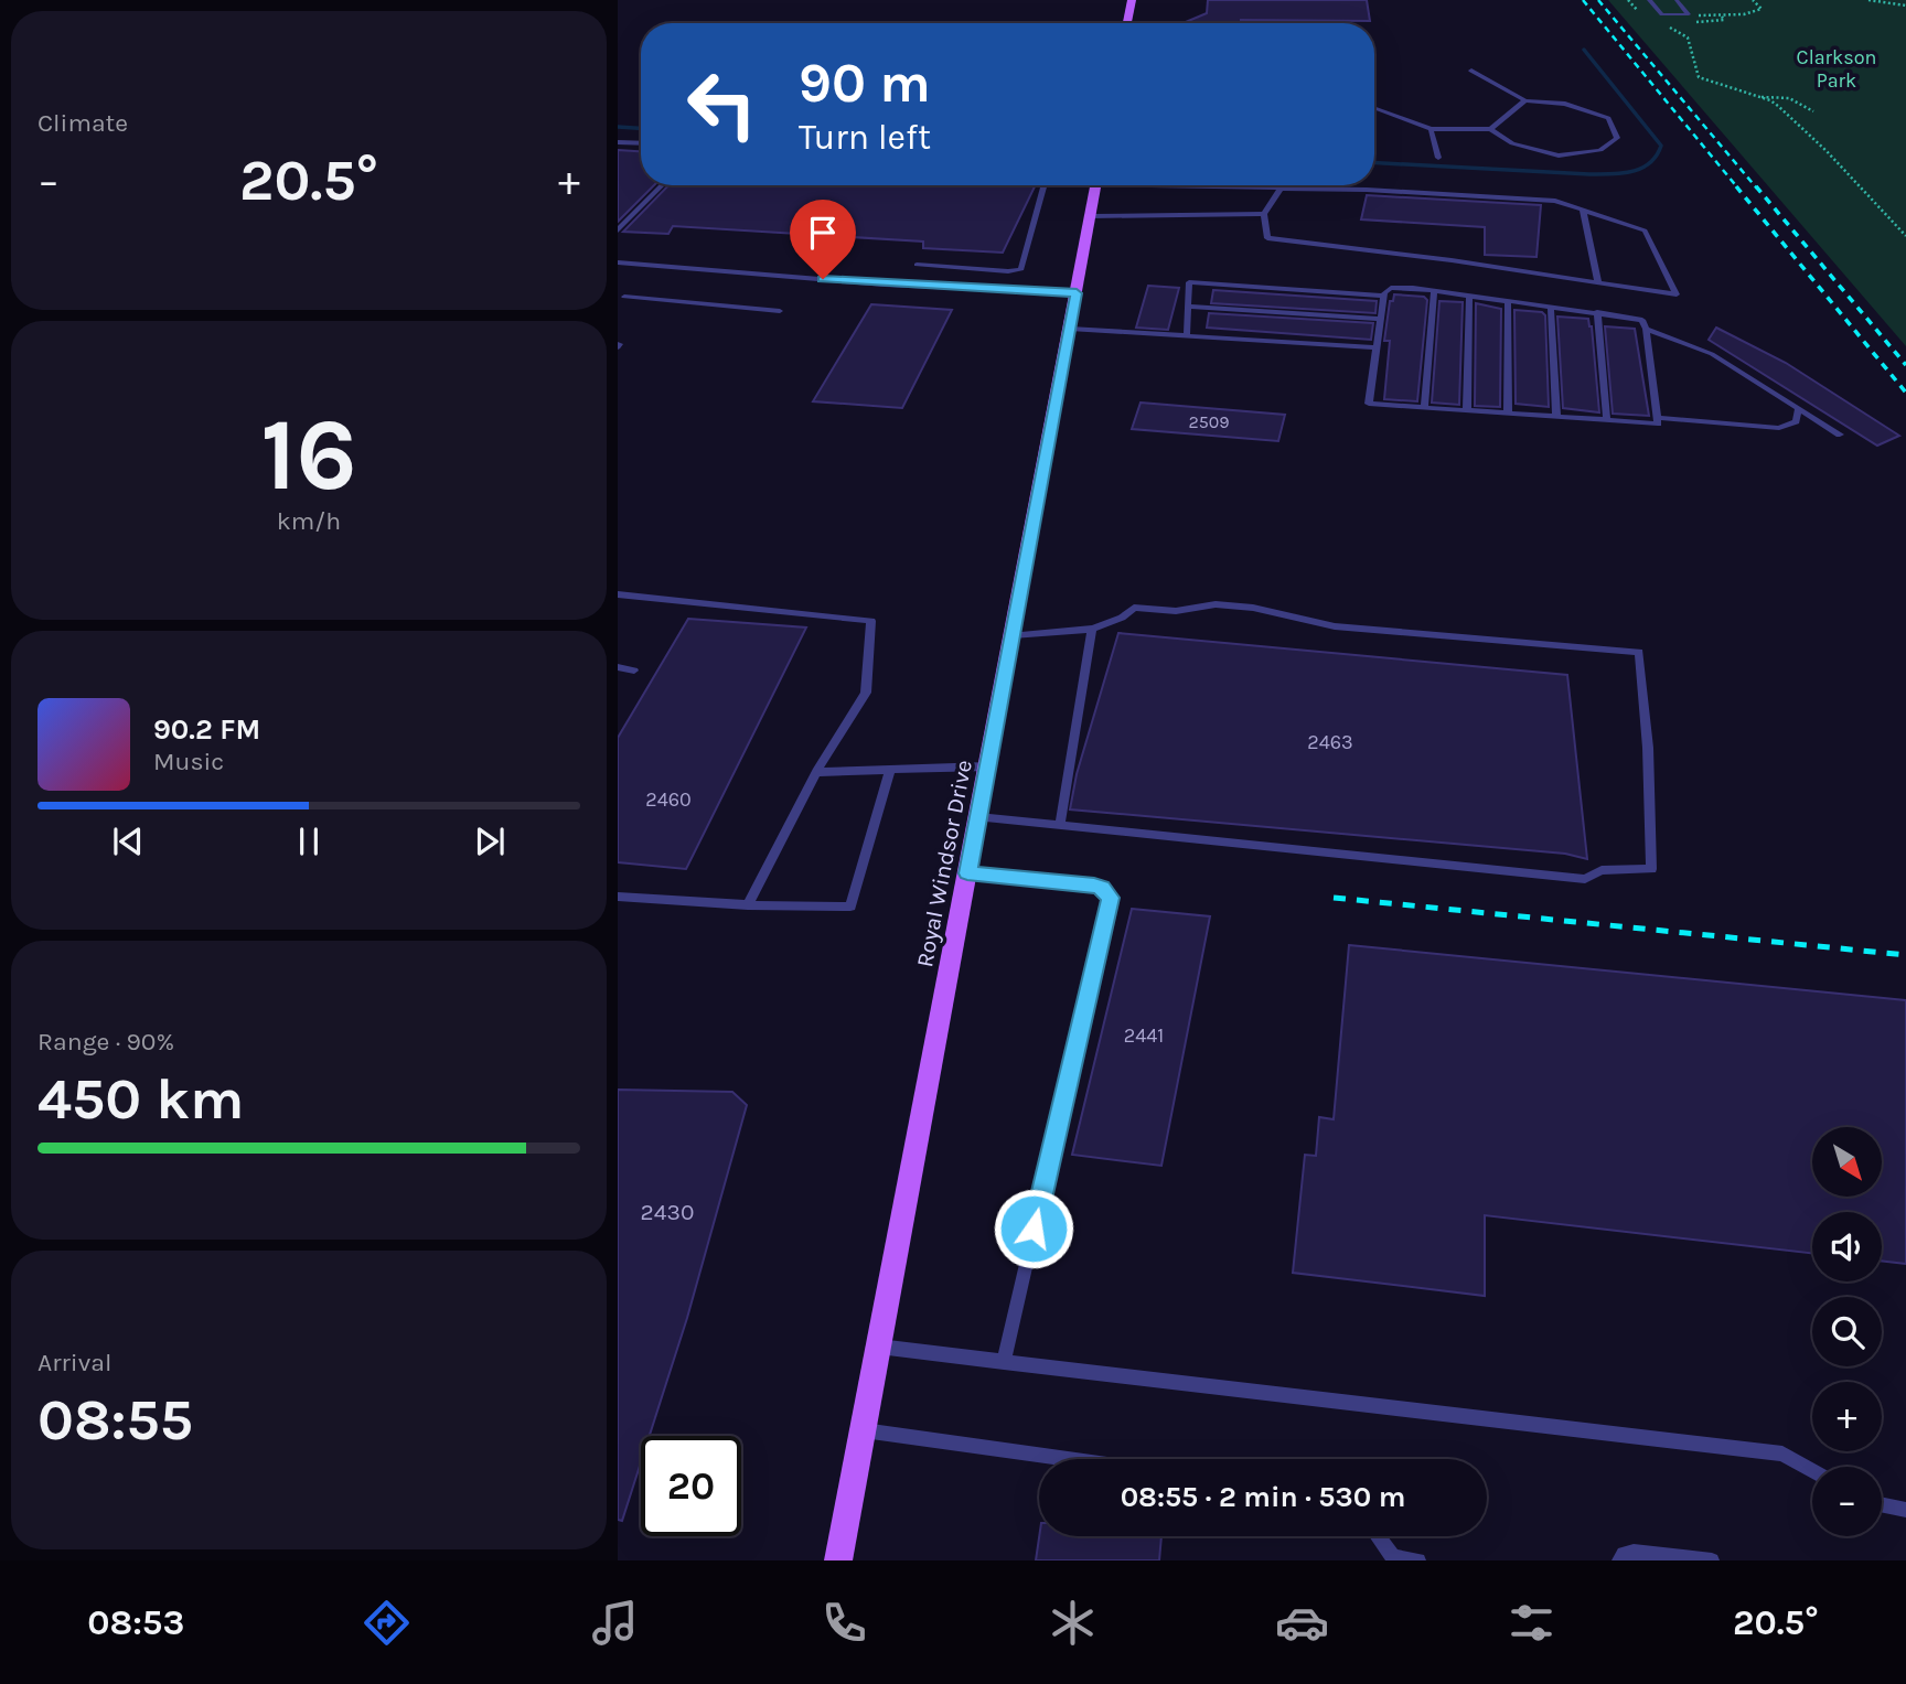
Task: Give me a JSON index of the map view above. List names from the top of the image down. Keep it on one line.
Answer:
{"streets":{"main road":["Royal Windsor Drive"]},"parks":["Clarkson Park"],"house_numbers":["2509","2463","2460","2441","2430"],"north":"bottom right","page":{"tile":["Climate",["16","km/h"],["Range · 90%","450 km"],["Arrival","08:55"]],"turn":["90 m","Turn left"],"heat":["−","20.5°","+"],"song":["90.2 FM","Music"],"map_buttons":["+","−"],"limit":"20","trip":"08:55 · 2 min · 530 m","tabs":["08:53","20.5°"]}}
